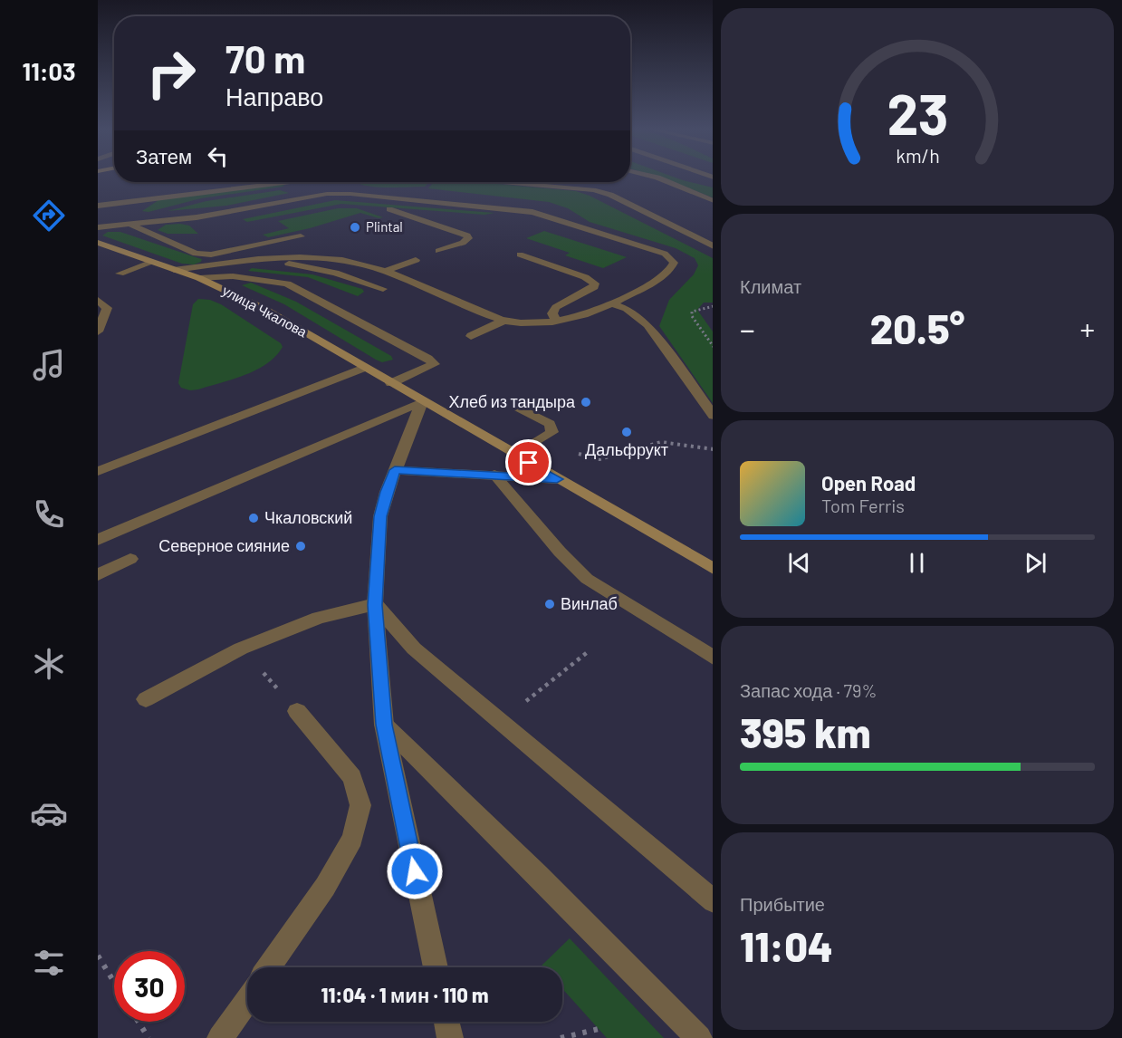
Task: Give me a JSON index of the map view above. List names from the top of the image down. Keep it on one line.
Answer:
{"streets":{"main road":["улица Чкалова"]},"places":["Plintal","Хлеб из тандыра","Дальфрукт","Чкаловский","Северное сияние","Винлаб"],"page":{"tabs":"11:03","turn":["70 m","Направо"],"then":"Затем","tile":["Климат",["Запас хода · 79%","395 km"],["Прибытие","11:04"]],"heat":["−","20.5°","+"],"song":["Open Road","Tom Ferris"],"limit":"30","trip":"11:04 · 1 мин · 110 m","gauge":["23","km/h"]}}
